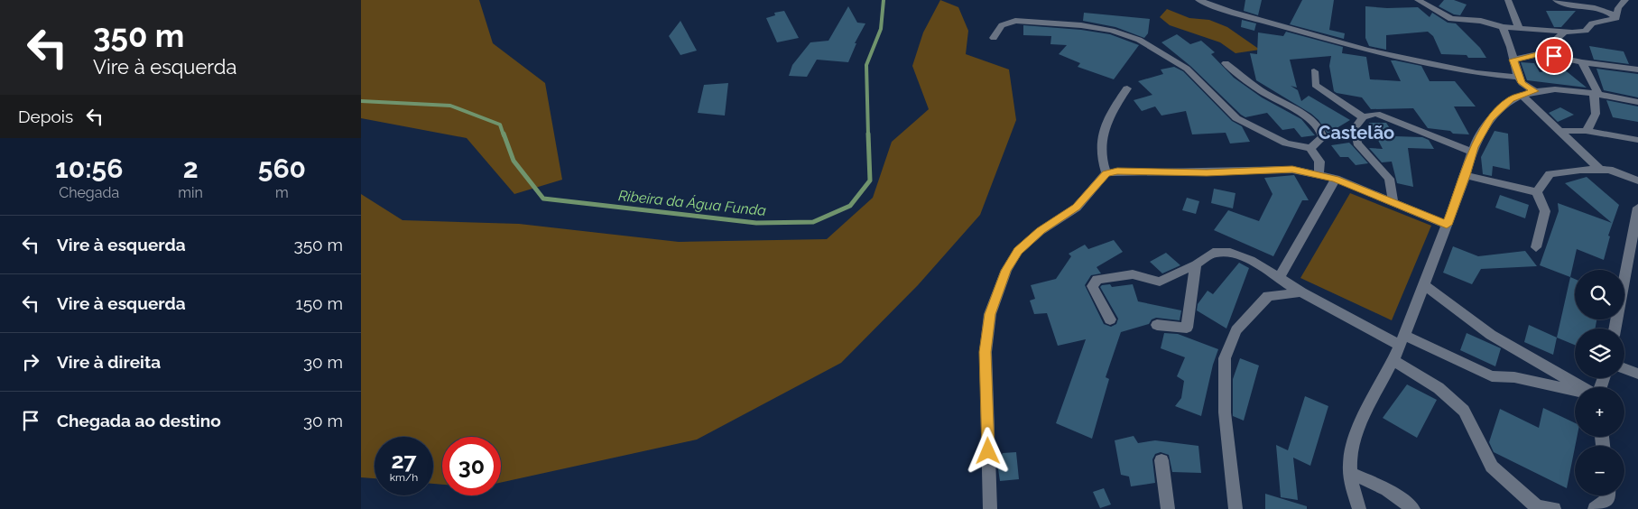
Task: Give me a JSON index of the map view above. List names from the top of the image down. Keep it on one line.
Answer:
{"districts":["Castelão"],"water":["Ribeira da Água Funda"],"page":{"turn":["350 m","Vire à esquerda"],"then":"Depois","eta":["10:56","Chegada","2","min","560","m"],"list":[{"name":"Vire à esquerda","value":"350 m"},{"name":"Vire à esquerda","value":"150 m"},{"name":"Vire à direita","value":"30 m"},{"name":"Chegada ao destino","value":"30 m"}],"map_buttons":["+","−"],"speed":"27 km/h","limit":"30"}}
